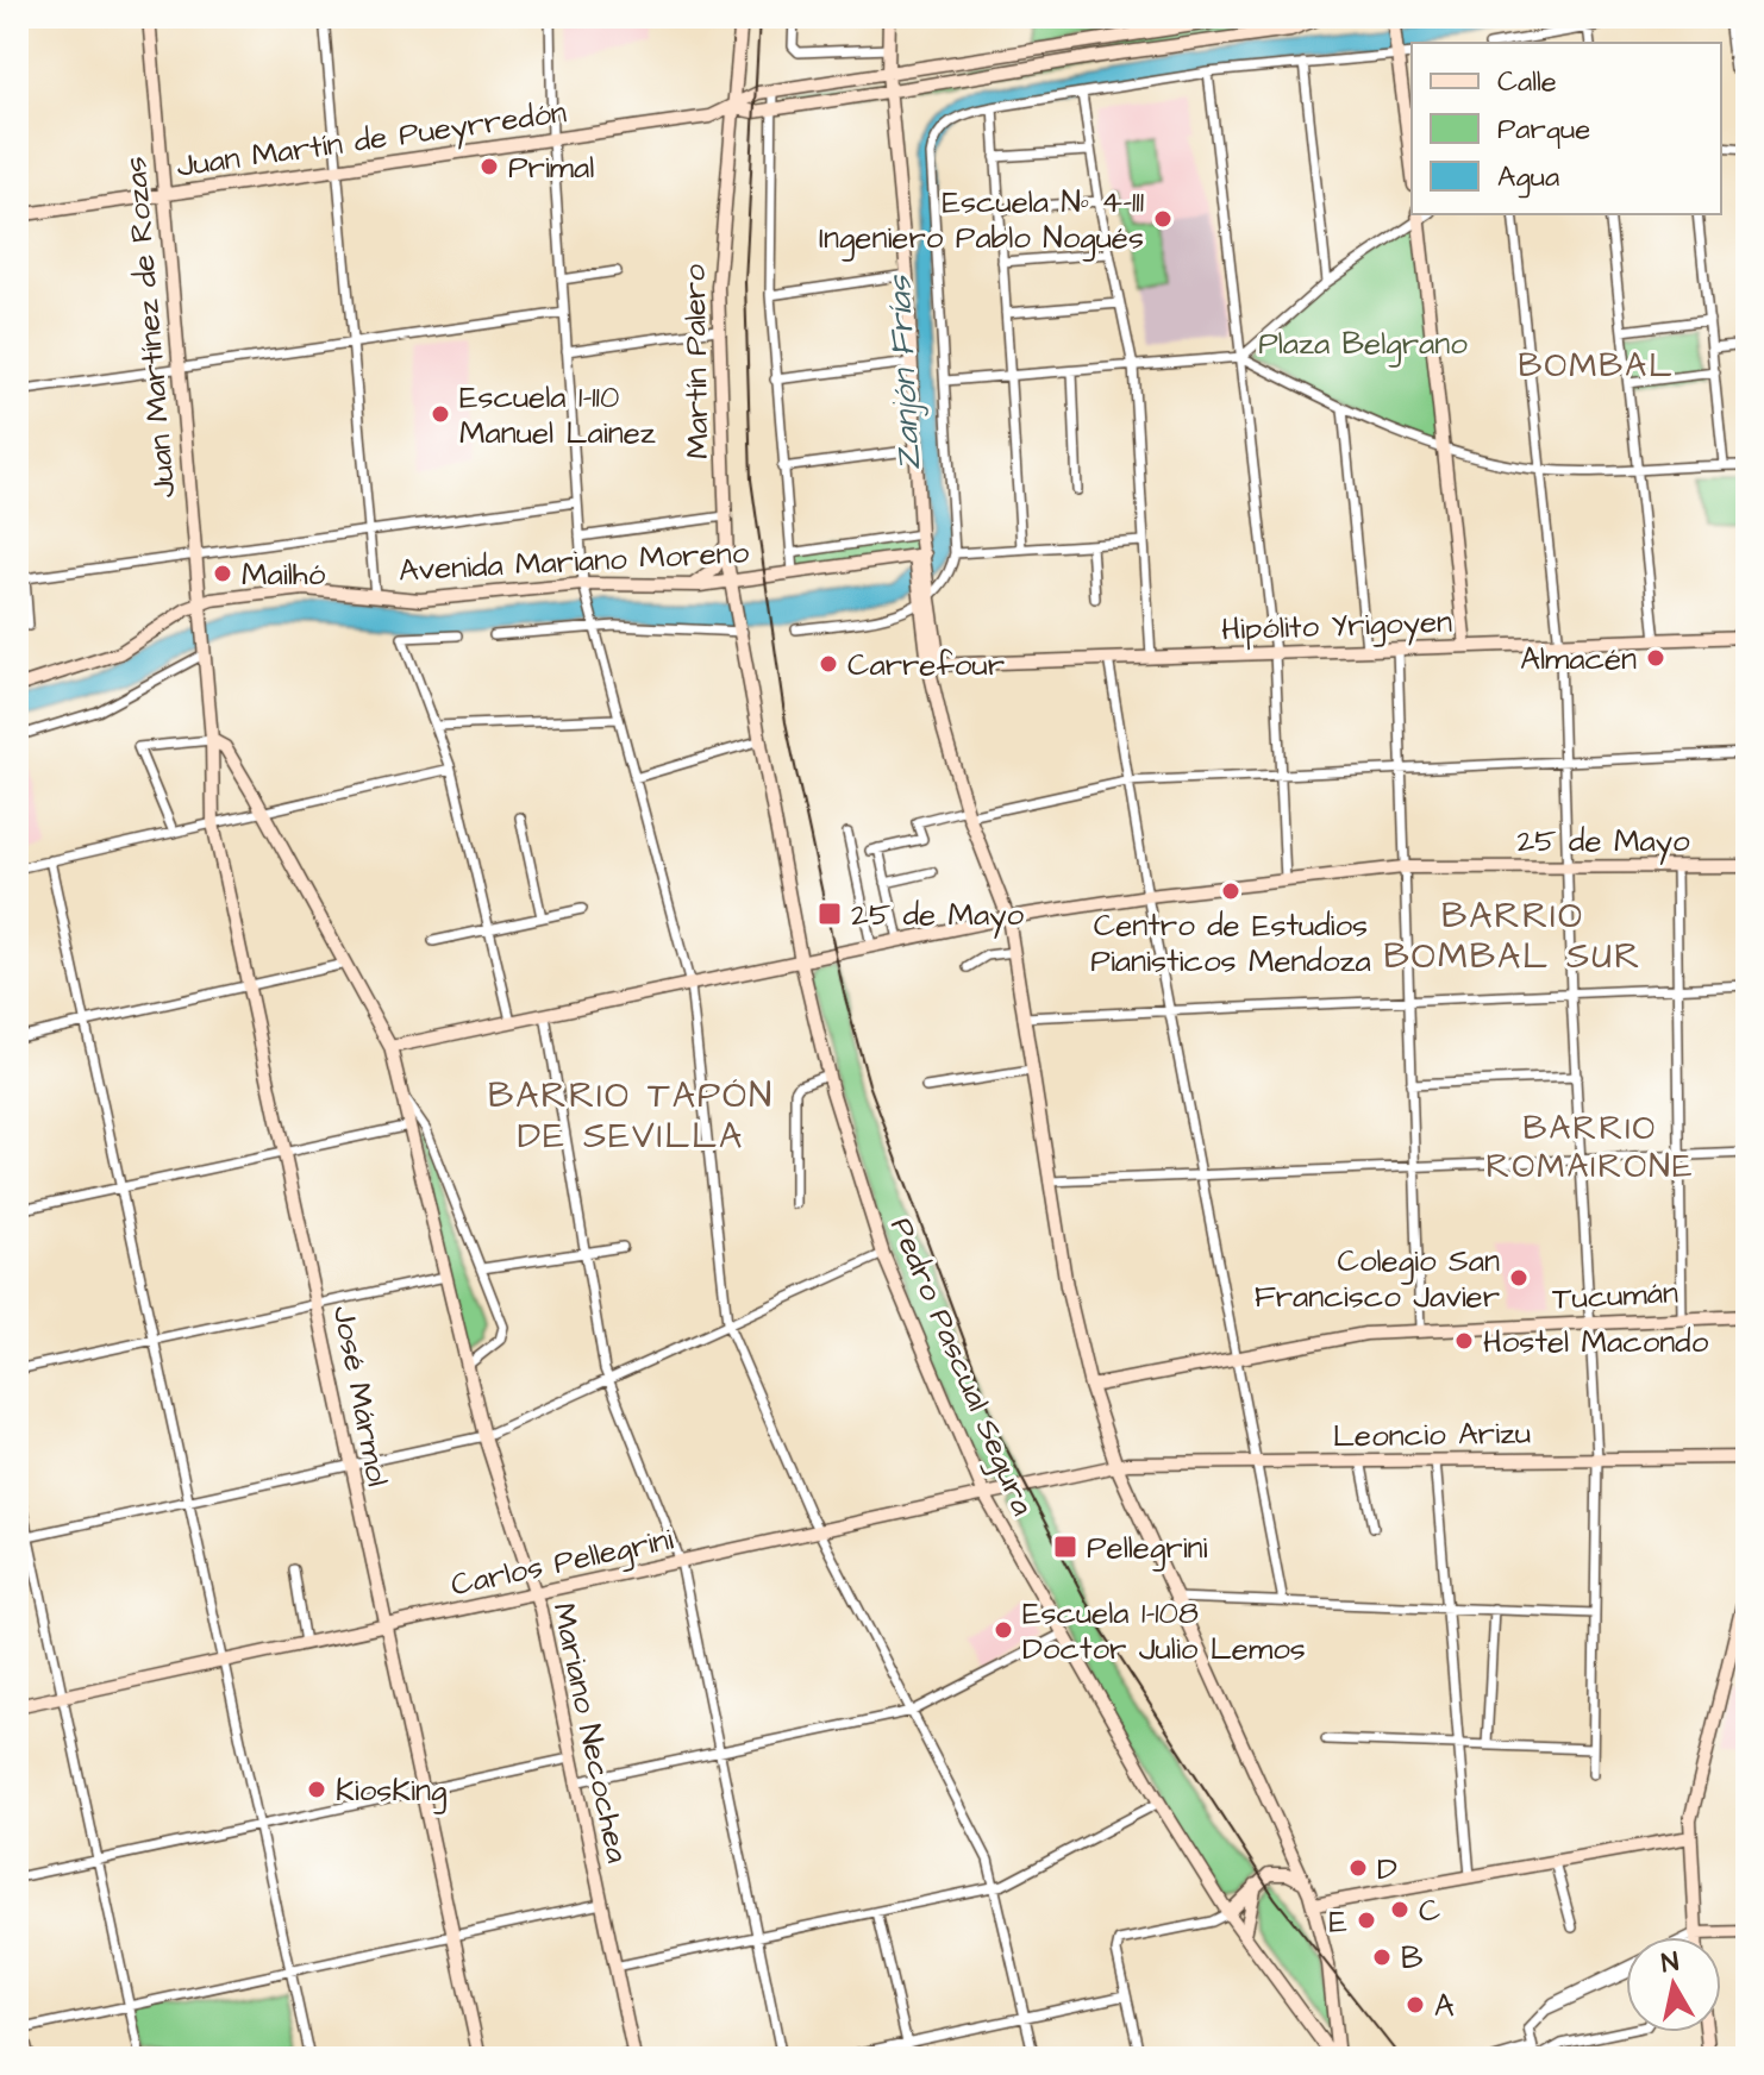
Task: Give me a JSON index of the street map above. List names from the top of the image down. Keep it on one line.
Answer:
{"streets":{"street":["Juan Martín de Pueyrredón","Juan Martínez de Rozas","Martín Palero","Avenida Mariano Moreno","Hipólito Yrigoyen","25 de Mayo","Tucumán","Pedro Pascual Segura","José Mármol","Leoncio Arizu","Carlos Pellegrini","Mariano Necochea"]},"crossings":[["Juan Martín de Pueyrredón","Juan Martínez de Rozas"],["Juan Martín de Pueyrredón","Martín Palero"],["Juan Martínez de Rozas","Avenida Mariano Moreno"],["Martín Palero","Avenida Mariano Moreno"],["Martín Palero","Pedro Pascual Segura"],["25 de Mayo","Pedro Pascual Segura"],["25 de Mayo","Mariano Necochea"],["Pedro Pascual Segura","Carlos Pellegrini"],["José Mármol","Carlos Pellegrini"],["José Mármol","Mariano Necochea"],["Leoncio Arizu","Carlos Pellegrini"],["Carlos Pellegrini","Mariano Necochea"]],"districts":["BOMBAL","BARRIO BOMBAL SUR","BARRIO TAPÓN DE SEVILLA","BARRIO ROMAIRONE"],"water":["Zanjón Frías"],"parks":["Plaza Belgrano"],"places":{"other":["Primal","Escuela Nº 4-111 Ingeniero Pablo Nogués","Escuela 1-110 Manuel Lainez","Mailhó","Almacén","Carrefour","Centro de Estudios Pianisticos Mendoza","Colegio San Francisco Javier","Hostel Macondo","Escuela 1-108 Doctor Julio Lemos","KiosKing","D","C","E","B","A"],"transit":["25 de Mayo","Pellegrini"]},"legend":["Calle","Parque","Agua"],"north":"top"}
